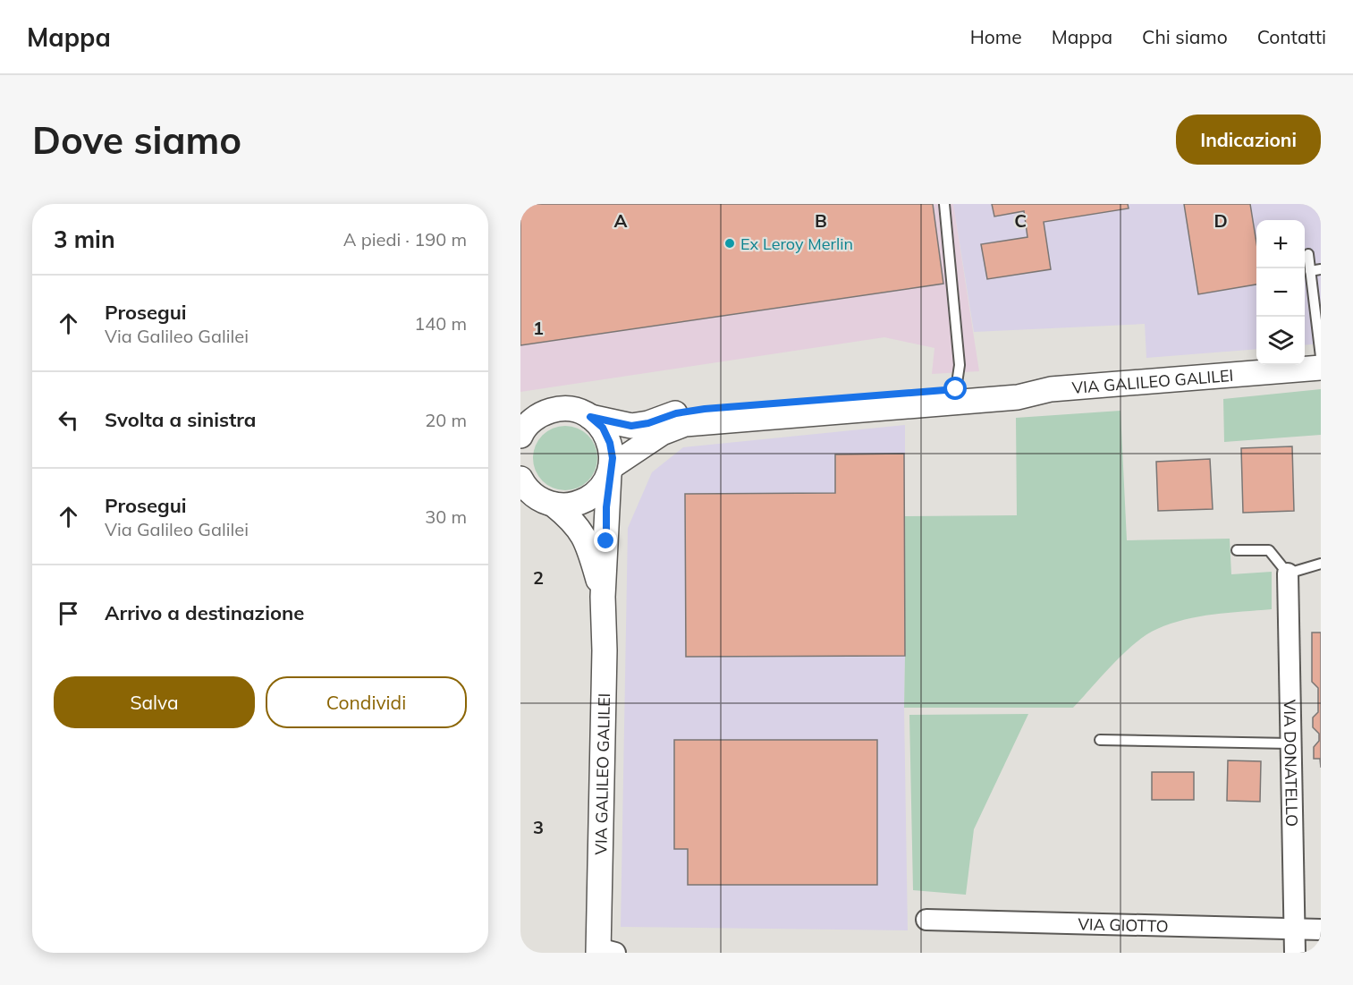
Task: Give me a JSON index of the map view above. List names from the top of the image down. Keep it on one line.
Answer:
{"streets":{"street":["VIA GALILEO GALILEI","VIA DONATELLO","VIA GIOTTO"]},"crossings":[["VIA DONATELLO","VIA GIOTTO"]],"places":["Ex Leroy Merlin"],"page":{"header":"Mappa","nav":["Home","Mappa","Chi siamo","Contatti"],"buttons":["Indicazioni",["Salva","Condividi"]],"title":"Dove siamo","heading":["3 min","A piedi · 190 m"],"map_buttons":["+","−"],"list":[["Prosegui","Via Galileo Galilei","140 m"],["Svolta a sinistra","20 m"],["Prosegui","Via Galileo Galilei","30 m"],"Arrivo a destinazione"]},"grid":{"columns":["A","B","C","D"],"rows":["1","2","3"]}}
